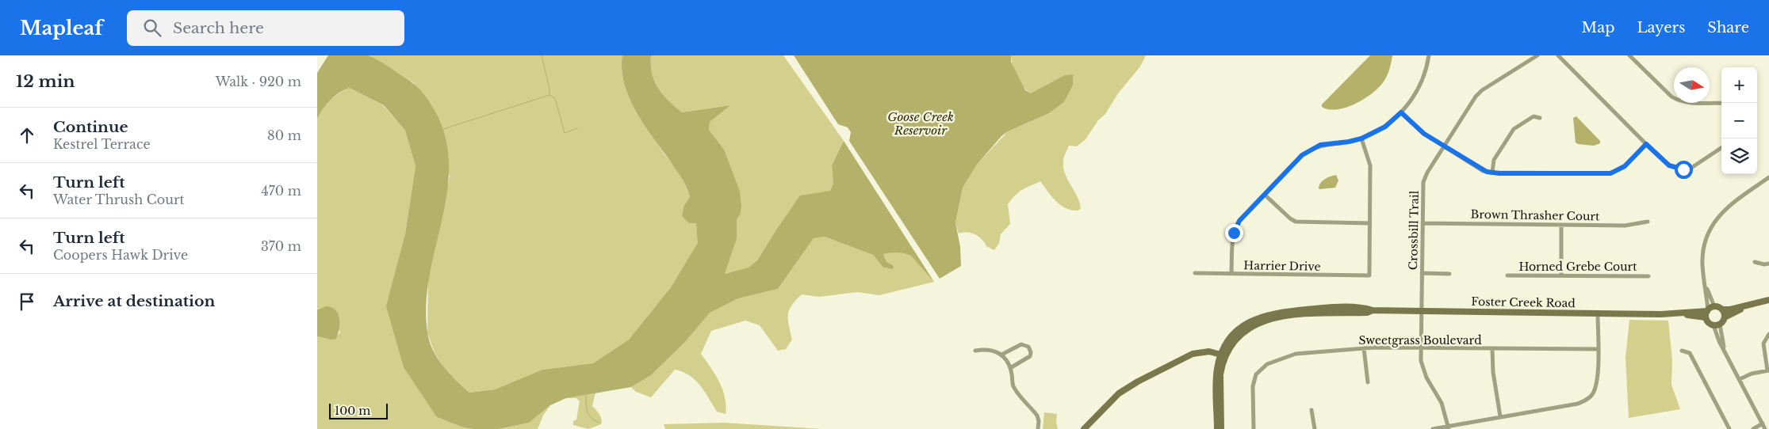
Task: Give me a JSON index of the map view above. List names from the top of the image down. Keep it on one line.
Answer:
{"streets":{"street":["Brown Thrasher Court","Crossbill Trail","Harrier Drive","Horned Grebe Court","Foster Creek Road","Sweetgrass Boulevard"]},"crossings":[["Brown Thrasher Court","Crossbill Trail"],["Crossbill Trail","Foster Creek Road"],["Crossbill Trail","Sweetgrass Boulevard"]],"water":["Goose Creek Reservoir"],"scale_bar":"100 m","north":"right","page":{"header":"Mapleaf","search":"Search here","nav":["Map","Layers","Share"],"heading":["12 min","Walk · 920 m"],"map_buttons":["+","−"],"list":[["Continue","Kestrel Terrace","80 m"],["Turn left","Water Thrush Court","470 m"],["Turn left","Coopers Hawk Drive","370 m"],"Arrive at destination"],"scale":"100 m"}}
